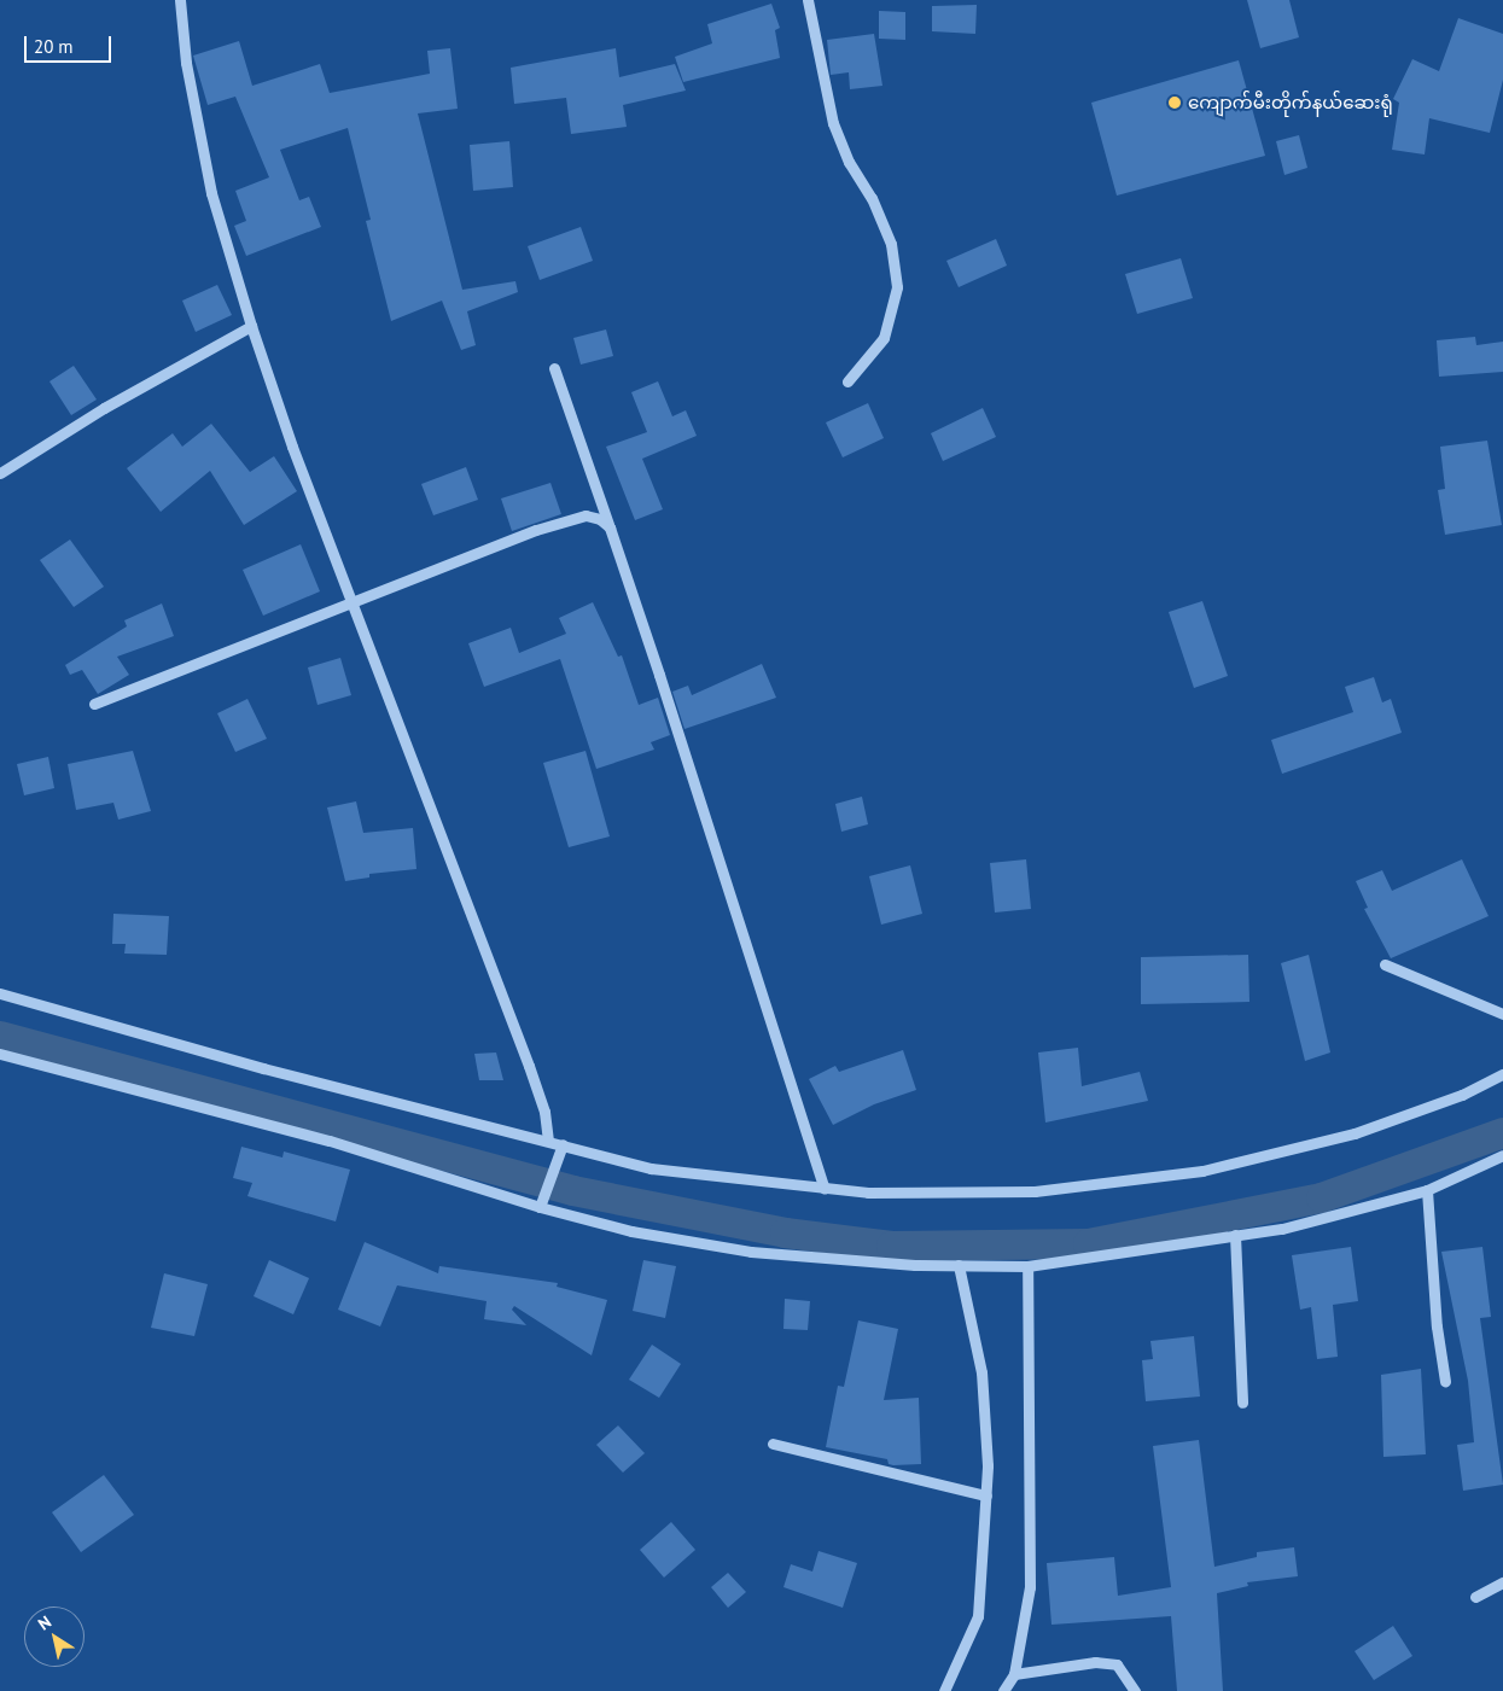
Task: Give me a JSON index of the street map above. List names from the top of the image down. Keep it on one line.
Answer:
{"places":["ကျောက်မီးတိုက်နယ်ဆေးရုံ"],"scale_bar":"20 m","north":"top left"}
